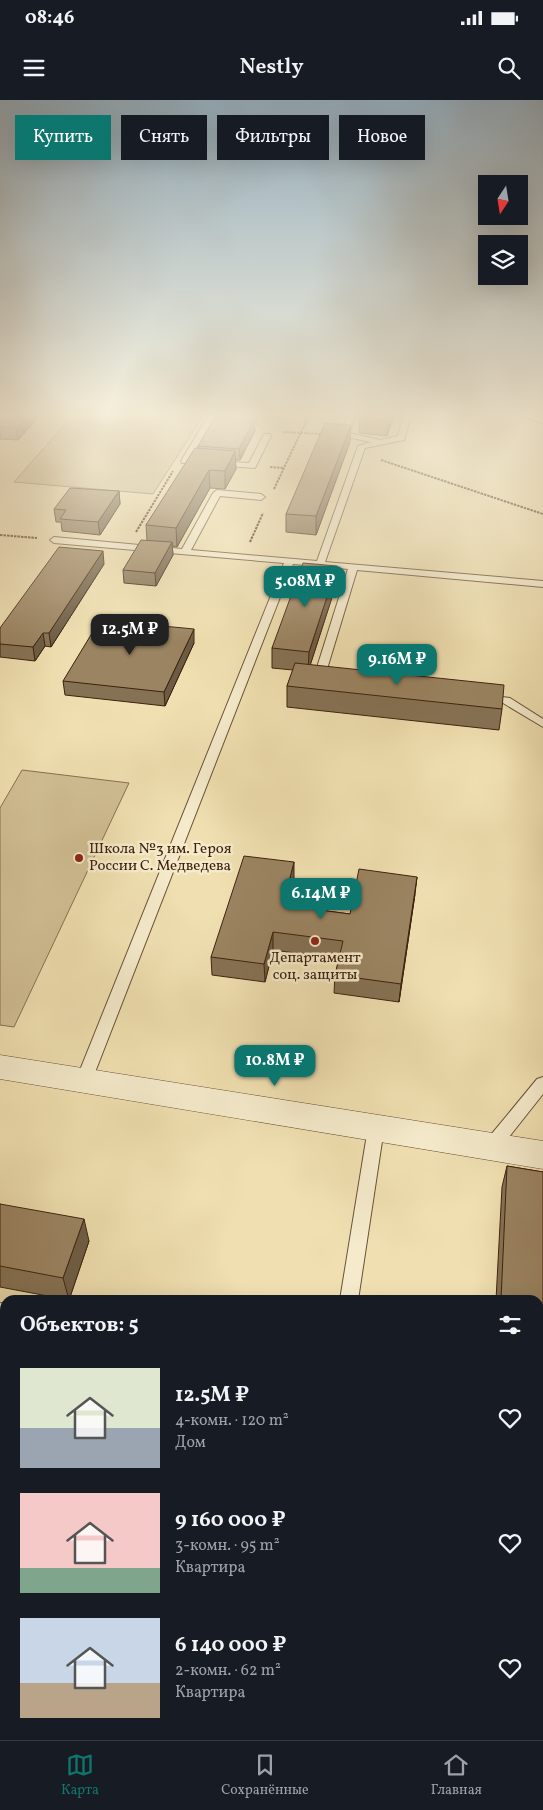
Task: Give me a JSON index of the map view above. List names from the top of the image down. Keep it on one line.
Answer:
{"places":["Школа №3 им. Героя России С. Медведева","Департамент соц. защиты"],"north":"bottom","page":{"status":"08:46","header":"Nestly","chip":["Купить","Снять","Фильтры","Новое"],"price":["5.08M ₽","12.5M ₽","9.16M ₽","6.14M ₽","10.8M ₽"],"heading":"Объектов: 5","list":[{"name":"12.5M ₽","note":"4-комн. · 120 m² · Дом"},{"name":"9 160 000 ₽","note":"3-комн. · 95 m² · Квартира"},{"name":"6 140 000 ₽","note":"2-комн. · 62 m² · Квартира"}],"tabs":["Карта","Сохранённые","Главная"]}}
